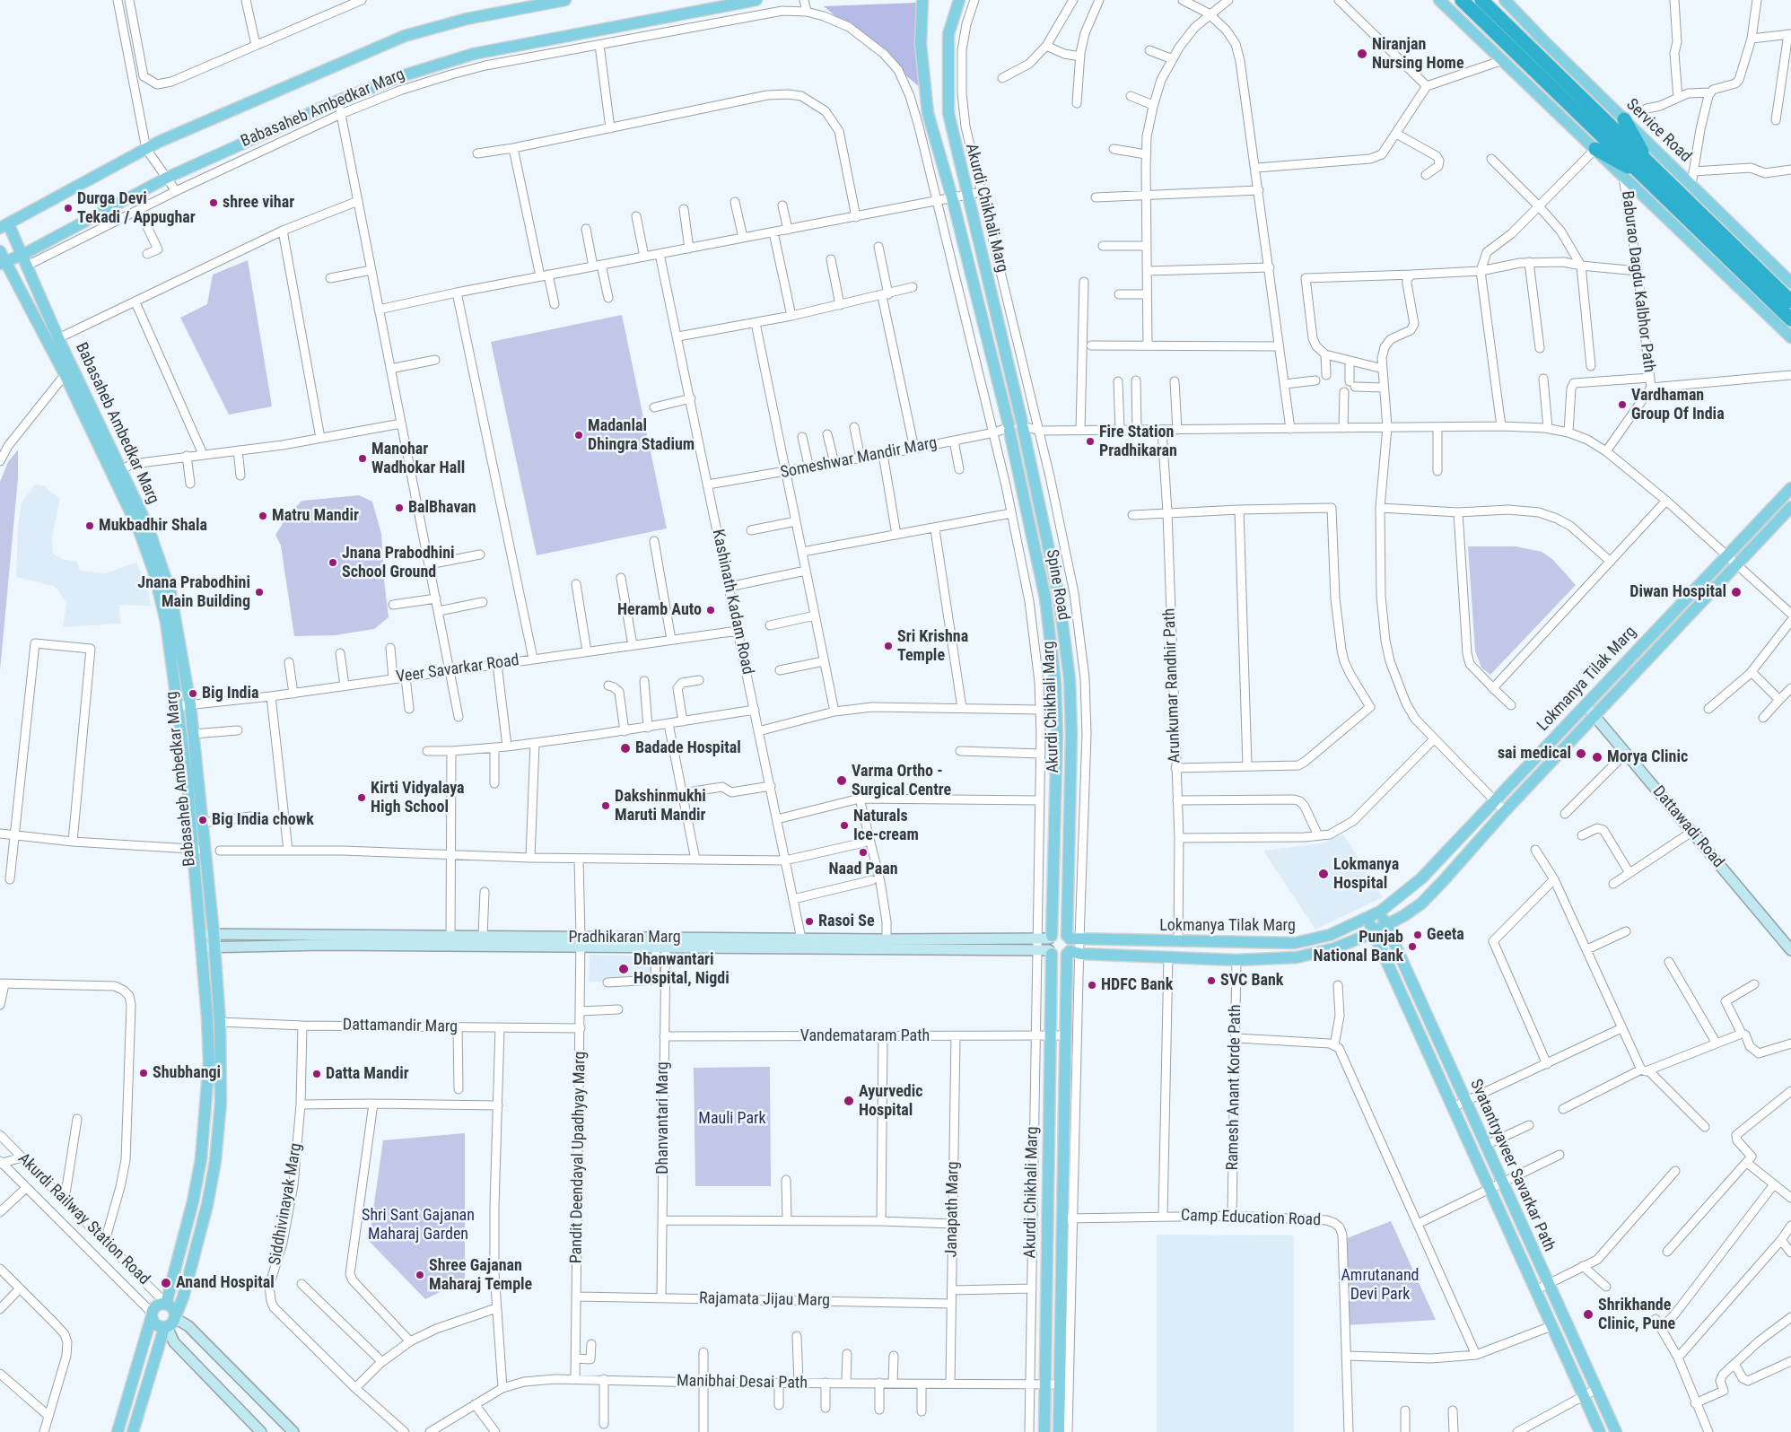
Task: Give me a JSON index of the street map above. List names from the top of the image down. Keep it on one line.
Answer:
{"streets":{"main road":["Babasaheb Ambedkar Marg","Service Road","Akurdi Chikhali Marg","Spine Road","Lokmanya Tilak Marg","Svatantryaveer Savarkar Path"],"street":["Baburao Dagdu Kalbhor Path","Someshwar Mandir Marg","Kashinath Kadam Road","Veer Savarkar Road","Arunkumar Randhir Path","Dattawadi Road","Pradhikaran Marg","Dattamandir Marg","Vandemataram Path","Ramesh Anant Korde Path","Dhanvantari Marg","Pandit Deendayal Upadhyay Marg","Siddhivinayak Marg","Janapath Marg","Camp Education Road","Akurdi Railway Station Road","Rajamata Jijau Marg","Manibhai Desai Path"]},"crossings":[["Babasaheb Ambedkar Marg","Akurdi Chikhali Marg"],["Babasaheb Ambedkar Marg","Someshwar Mandir Marg"],["Babasaheb Ambedkar Marg","Spine Road"],["Babasaheb Ambedkar Marg","Veer Savarkar Road"],["Babasaheb Ambedkar Marg","Pradhikaran Marg"],["Babasaheb Ambedkar Marg","Dattamandir Marg"],["Babasaheb Ambedkar Marg","Vandemataram Path"],["Babasaheb Ambedkar Marg","Akurdi Railway Station Road"],["Babasaheb Ambedkar Marg","Manibhai Desai Path"],["Akurdi Chikhali Marg","Someshwar Mandir Marg"],["Akurdi Chikhali Marg","Spine Road"],["Akurdi Chikhali Marg","Lokmanya Tilak Marg"],["Akurdi Chikhali Marg","Pradhikaran Marg"],["Akurdi Chikhali Marg","Vandemataram Path"],["Akurdi Chikhali Marg","Camp Education Road"],["Akurdi Chikhali Marg","Manibhai Desai Path"],["Someshwar Mandir Marg","Spine Road"],["Someshwar Mandir Marg","Kashinath Kadam Road"],["Spine Road","Pradhikaran Marg"],["Kashinath Kadam Road","Veer Savarkar Road"],["Kashinath Kadam Road","Pradhikaran Marg"],["Lokmanya Tilak Marg","Arunkumar Randhir Path"],["Lokmanya Tilak Marg","Dattawadi Road"],["Lokmanya Tilak Marg","Ramesh Anant Korde Path"],["Lokmanya Tilak Marg","Svatantryaveer Savarkar Path"],["Pradhikaran Marg","Dhanvantari Marg"],["Pradhikaran Marg","Pandit Deendayal Upadhyay Marg"],["Dattamandir Marg","Pandit Deendayal Upadhyay Marg"],["Dattamandir Marg","Siddhivinayak Marg"],["Vandemataram Path","Dhanvantari Marg"],["Vandemataram Path","Janapath Marg"],["Ramesh Anant Korde Path","Camp Education Road"],["Dhanvantari Marg","Rajamata Jijau Marg"],["Pandit Deendayal Upadhyay Marg","Rajamata Jijau Marg"],["Pandit Deendayal Upadhyay Marg","Manibhai Desai Path"],["Janapath Marg","Rajamata Jijau Marg"],["Janapath Marg","Manibhai Desai Path"]],"parks":["Mauli Park","Shri Sant Gajanan Maharaj Garden","Amrutanand Devi Park"],"places":["Niranjan Nursing Home","shree vihar","Durga Devi Tekadi / Appughar","Vardhaman Group Of India","Madanlal Dhingra Stadium","Fire Station Pradhikaran","Manohar Wadhokar Hall","BalBhavan","Matru Mandir","Mukbadhir Shala","Jnana Prabodhini School Ground","Jnana Prabodhini Main Building","Diwan Hospital","Heramb Auto","Sri Krishna Temple","Big India","Badade Hospital","sai medical","Morya Clinic","Varma Ortho - Surgical Centre","Kirti Vidyalaya High School","Dakshinmukhi Maruti Mandir","Big India chowk","Naturals Ice-cream","Naad Paan","Lokmanya Hospital","Rasoi Se","Geeta","Punjab National Bank","Dhanwantari Hospital, Nigdi","SVC Bank","HDFC Bank","Shubhangi","Datta Mandir","Ayurvedic Hospital","Shree Gajanan Maharaj Temple","Anand Hospital","Shrikhande Clinic, Pune"]}
